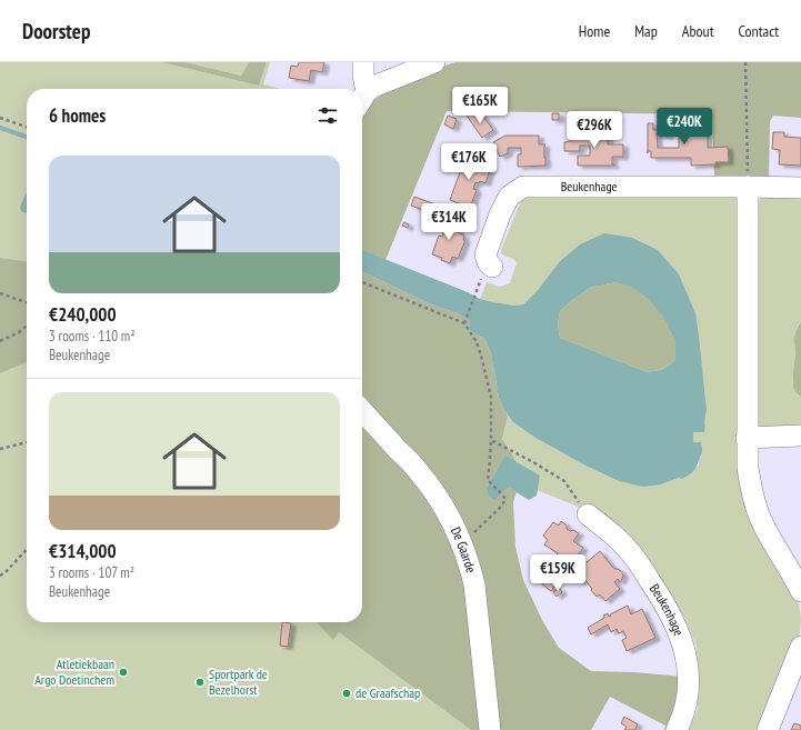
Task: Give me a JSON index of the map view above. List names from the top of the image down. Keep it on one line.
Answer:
{"streets":{"street":["Beukenhage","De Gaarde"]},"places":["Atletiekbaan Argo Doetinchem","Sportpark de Bezelhorst","de Graafschap"],"page":{"header":"Doorstep","nav":["Home","Map","About","Contact"],"price":["€165K","€240K","€296K","€176K","€314K","€159K"],"heading":"6 homes","list":[{"name":"€240,000","note":"3 rooms · 110 m² · Beukenhage"},{"name":"€314,000","note":"3 rooms · 107 m² · Beukenhage"}]}}
